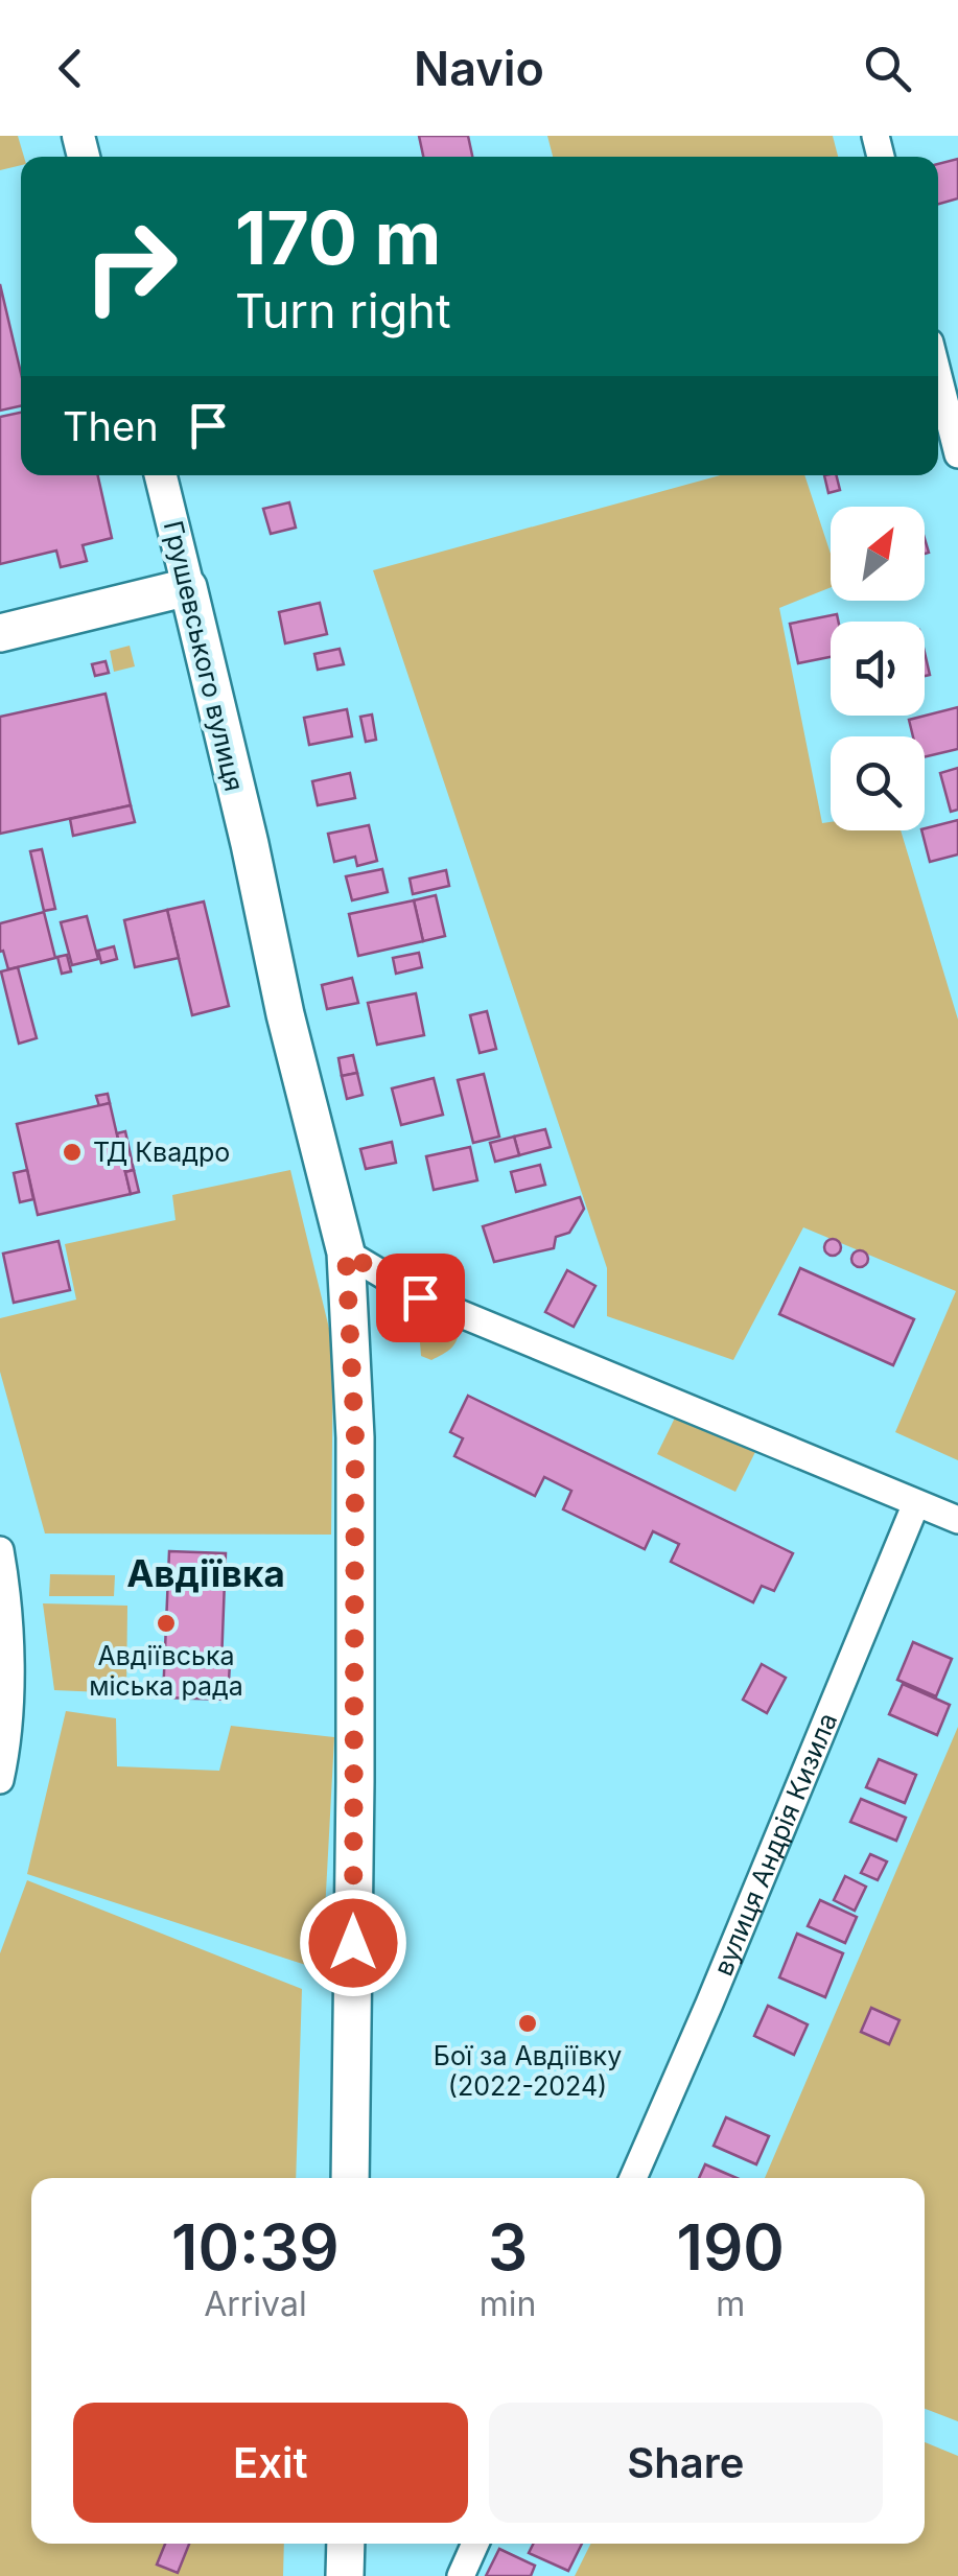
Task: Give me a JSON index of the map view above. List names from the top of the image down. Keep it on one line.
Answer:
{"streets":{"main road":["Грушевського вулиця"],"street":["вулиця Андрія Кизила"]},"districts":["Авдіївка"],"places":["ТД Квадро","Авдіївська міська рада","Бої за Авдіївку (2022-2024)"],"north":"top right","page":{"header":"Navio","turn":["170 m","Turn right"],"then":"Then","eta":["10:39","Arrival","3","min","190","m"],"buttons":["Exit","Share"]}}
